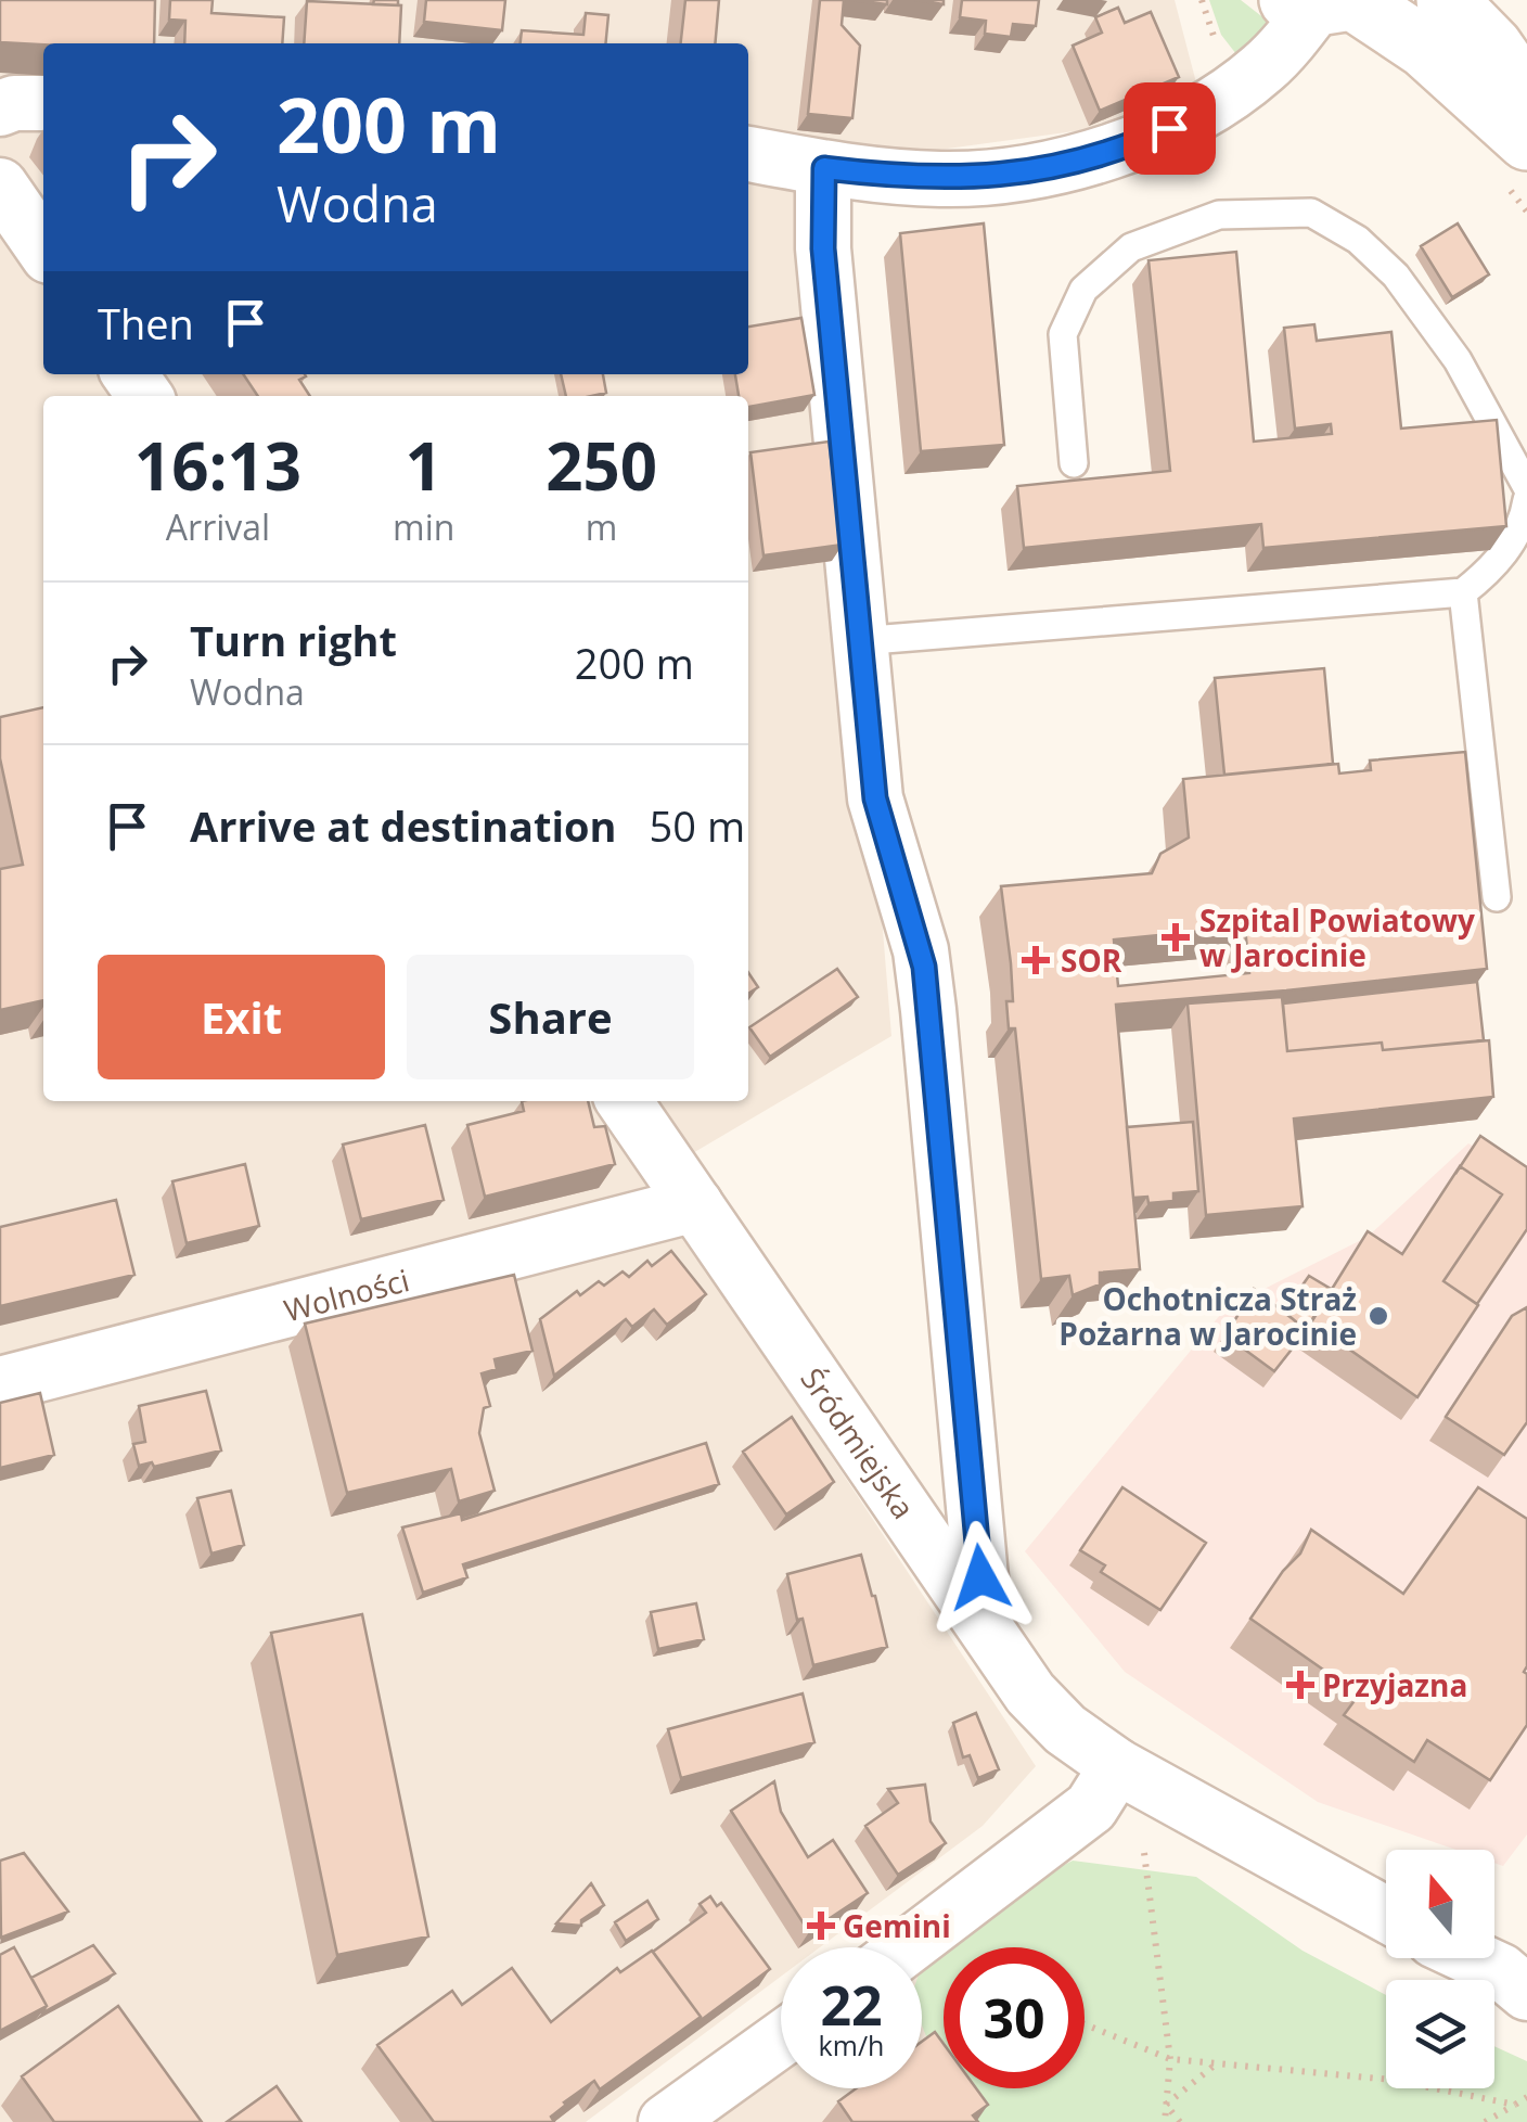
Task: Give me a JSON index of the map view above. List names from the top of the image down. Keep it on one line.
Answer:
{"streets":{"street":["Wolności","Śródmiejska"]},"crossings":[["Wolności","Śródmiejska"]],"places":{"health":["Szpital Powiatowy w Jarocinie","SOR","Przyjazna","Gemini"],"other":["Ochotnicza Straż Pożarna w Jarocinie"]},"north":"top","page":{"turn":["200 m","Wodna"],"then":"Then","eta":["16:13","Arrival","1","min","250","m"],"list":[{"name":"Turn right","note":"Wodna","value":"200 m"},{"name":"Arrive at destination","value":"50 m"}],"buttons":["Exit","Share"],"speed":"22 km/h","limit":"30"}}
